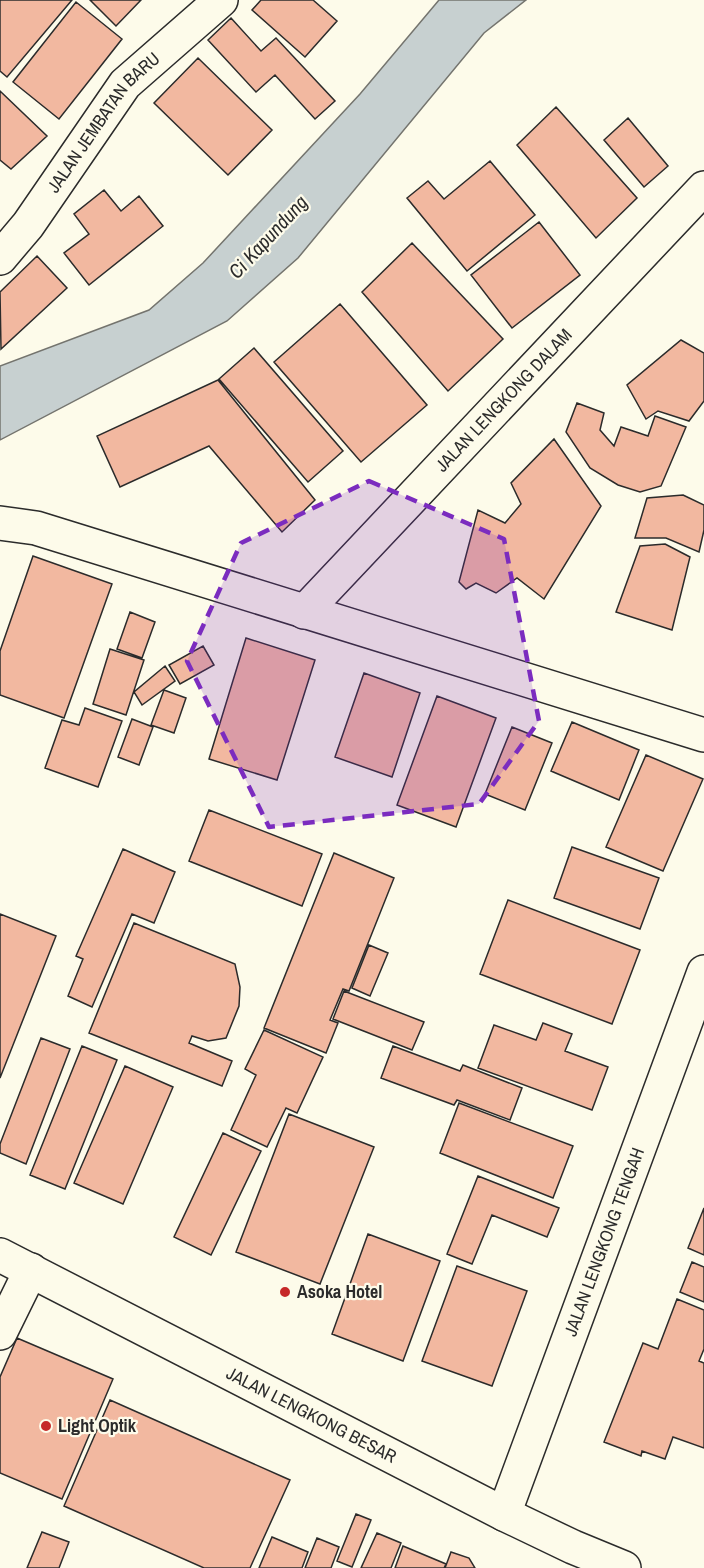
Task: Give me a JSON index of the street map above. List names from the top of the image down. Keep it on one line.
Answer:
{"streets":{"street":["JALAN JEMBATAN BARU","JALAN LENGKONG DALAM","JALAN LENGKONG TENGAH","JALAN LENGKONG BESAR"]},"crossings":[["JALAN LENGKONG TENGAH","JALAN LENGKONG BESAR"]],"water":["Ci Kapundung"],"places":["Asoka Hotel","Light Optik"]}
